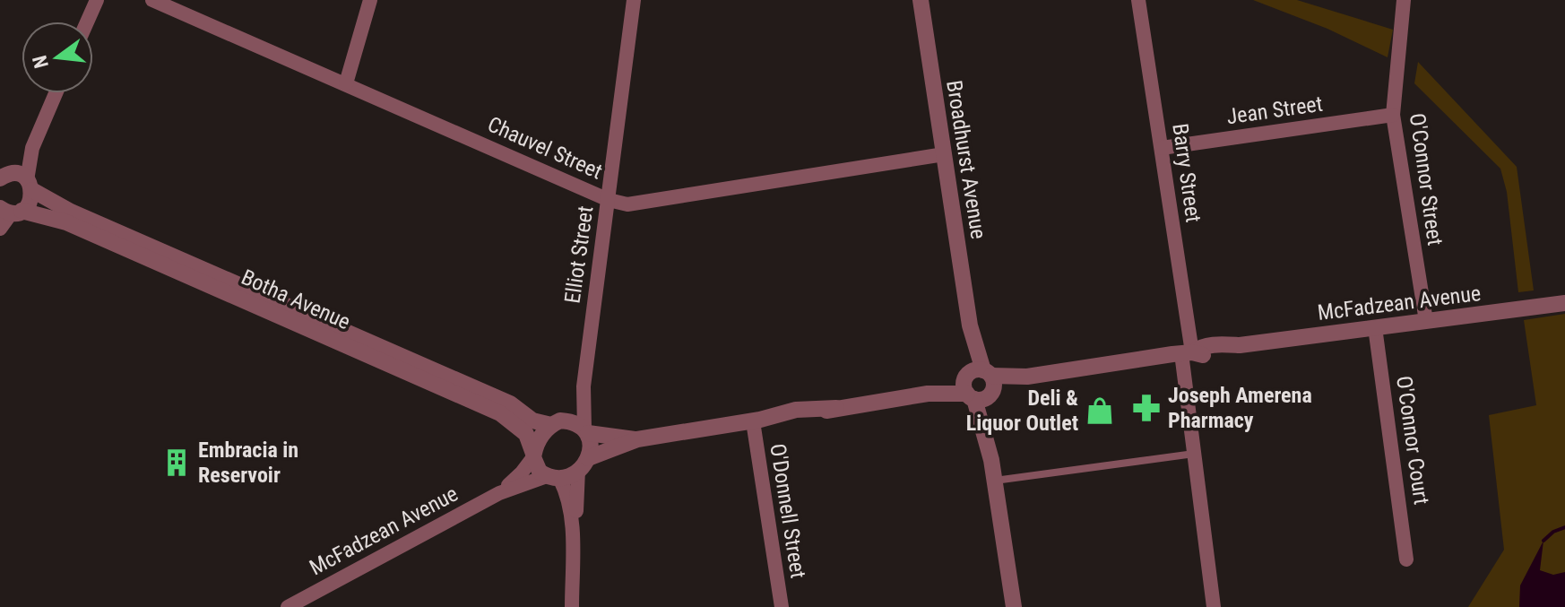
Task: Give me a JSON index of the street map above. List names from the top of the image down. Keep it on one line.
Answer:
{"streets":{"street":["Jean Street","Chauvel Street","Broadhurst Avenue","Barry Street","O'Connor Street","Elliot Street","Botha Avenue","McFadzean Avenue","O'Connor Court","O'Donnell Street"]},"crossings":[["Jean Street","Barry Street"],["Jean Street","O'Connor Street"],["Chauvel Street","Broadhurst Avenue"],["Chauvel Street","Elliot Street"],["Broadhurst Avenue","McFadzean Avenue"],["Barry Street","McFadzean Avenue"],["O'Connor Street","McFadzean Avenue"],["Elliot Street","Botha Avenue"],["Elliot Street","McFadzean Avenue"],["Botha Avenue","McFadzean Avenue"],["McFadzean Avenue","O'Connor Court"],["McFadzean Avenue","O'Donnell Street"]],"places":{"pharmacy":["Joseph Amerena Pharmacy"],"shop":["Deli & Liquor Outlet"],"building":["Embracia in Reservoir"]},"north":"left"}
